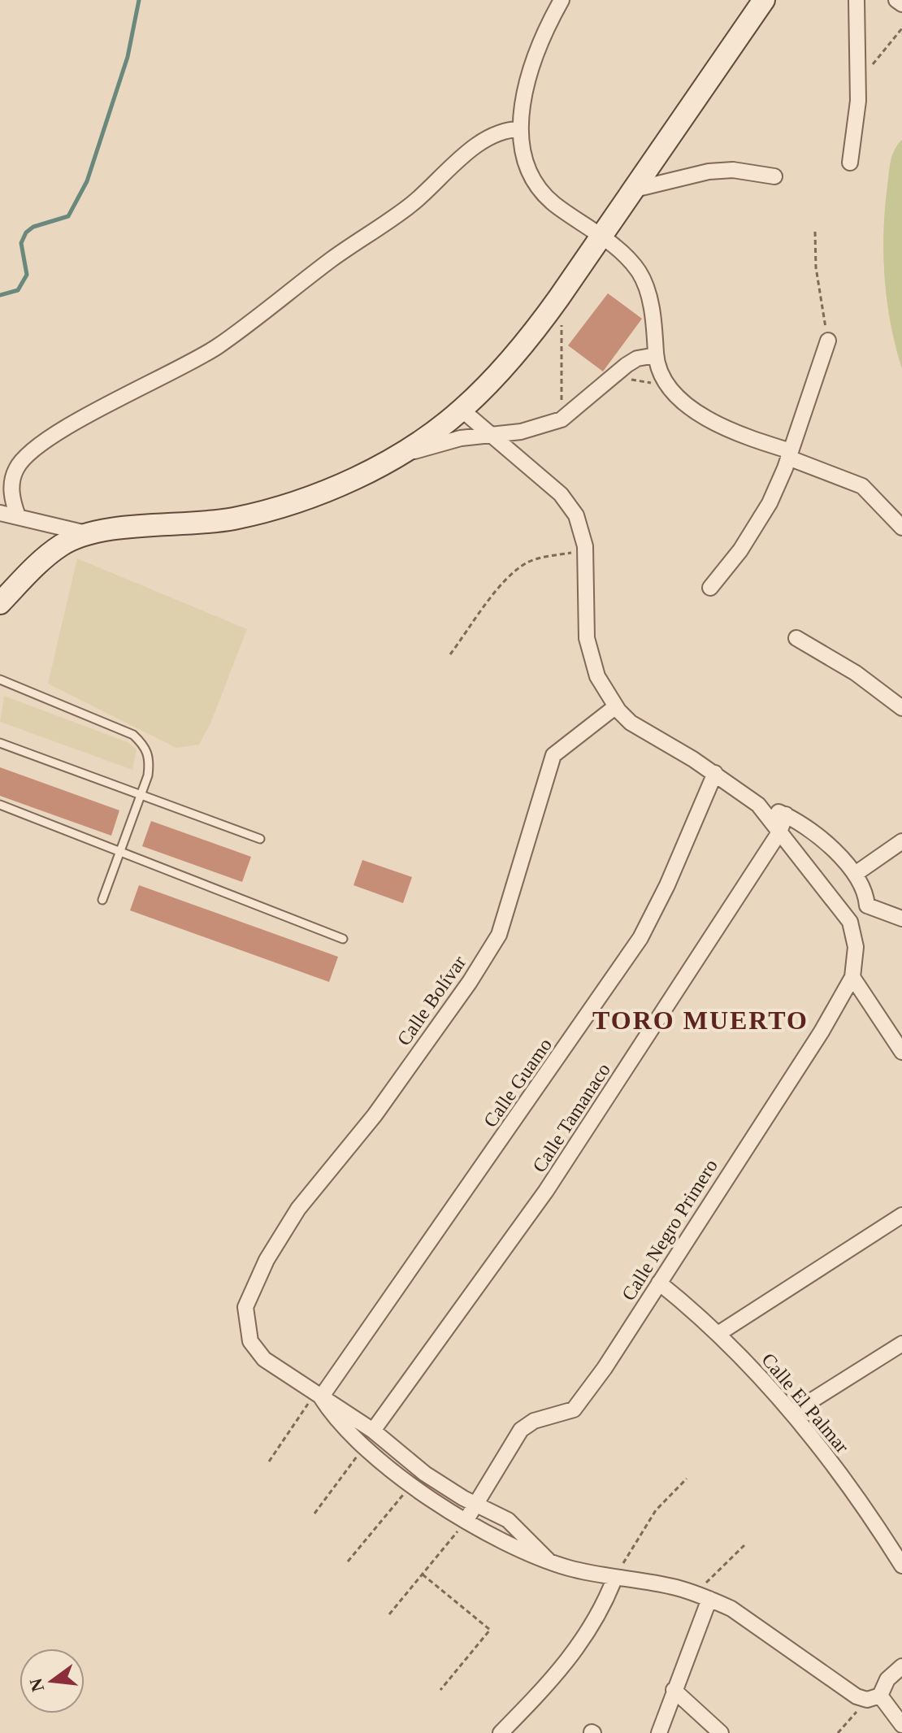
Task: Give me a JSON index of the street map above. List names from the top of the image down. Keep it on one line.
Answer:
{"streets":{"street":["Calle Bolívar","Calle Guamo","Calle Tamanaco","Calle Negro Primero","Calle El Palmar"]},"crossings":[["Calle Bolívar","Calle Guamo"],["Calle Negro Primero","Calle El Palmar"]],"districts":["TORO MUERTO"],"north":"left"}
